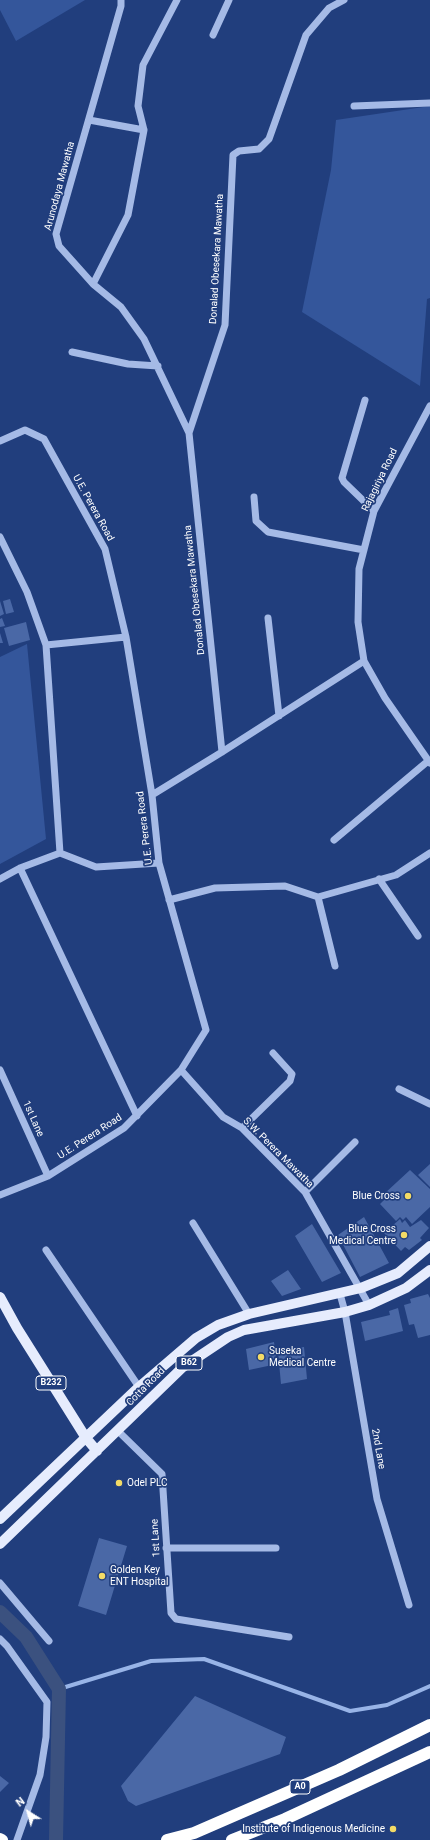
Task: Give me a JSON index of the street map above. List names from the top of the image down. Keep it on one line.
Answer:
{"streets":{"highway":["A0"],"main road":["B62","B232","Cotta Road"],"street":["Arunodaya Mawatha","Donalad Obesekara Mawatha","Rajagiriya Road","U.E. Perera Road","1st Lane","S.W. Perera Mawatha","2nd Lane"]},"crossings":[["Arunodaya Mawatha","Donalad Obesekara Mawatha"],["U.E. Perera Road","1st Lane"],["U.E. Perera Road","S.W. Perera Mawatha"],["1st Lane","Cotta Road"],["S.W. Perera Mawatha","Cotta Road"],["B232","Cotta Road"],["Cotta Road","2nd Lane"]],"places":["Blue Cross","Blue Cross Medical Centre","Suseka Medical Centre","Odel PLC","Golden Key ENT Hospital","Institute of Indigenous Medicine"],"north":"top left"}
